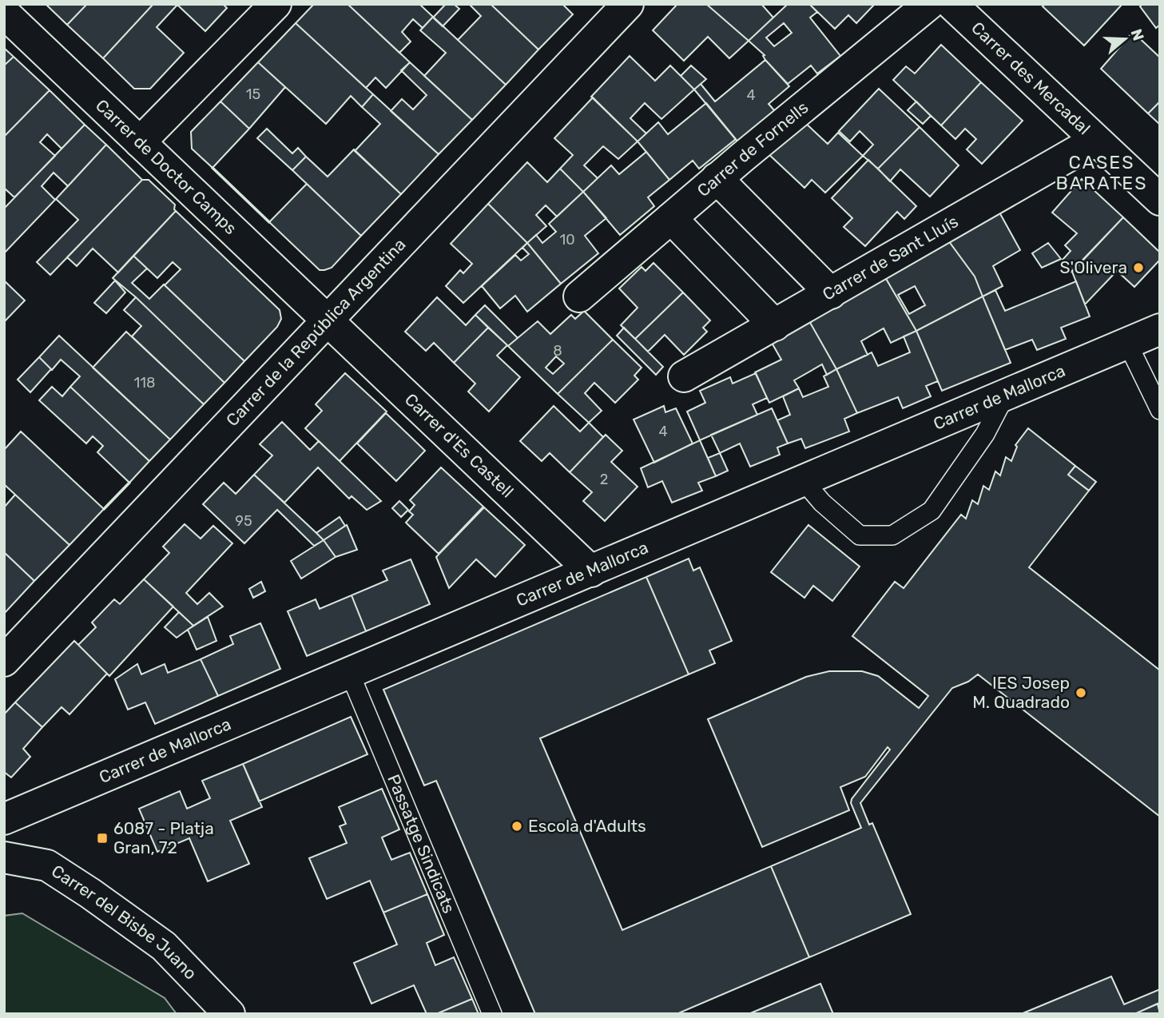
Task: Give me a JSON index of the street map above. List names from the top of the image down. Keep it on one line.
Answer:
{"streets":{"street":["Carrer des Mercadal","Carrer de Fornells","Carrer de Doctor Camps","Carrer de Sant Lluís","Carrer de la República Argentina","Carrer de Mallorca","Carrer d'Es Castell","Carrer del Bisbe Juano"],"lane":["Passatge Sindicats"]},"crossings":[["Carrer des Mercadal","Carrer de Sant Lluís"],["Carrer de Doctor Camps","Carrer de la República Argentina"],["Carrer de Doctor Camps","Carrer d'Es Castell"],["Carrer de la República Argentina","Carrer d'Es Castell"],["Carrer de Mallorca","Carrer d'Es Castell"],["Carrer de Mallorca","Passatge Sindicats"]],"districts":["CASES BARATES"],"places":{"other":["S'Olivera","IES Josep M. Quadrado","Escola d'Adults"],"transit":["6087 - Platja Gran, 72"]},"house_numbers":["15","4","10","8","118","4","2","95"],"north":"right"}
